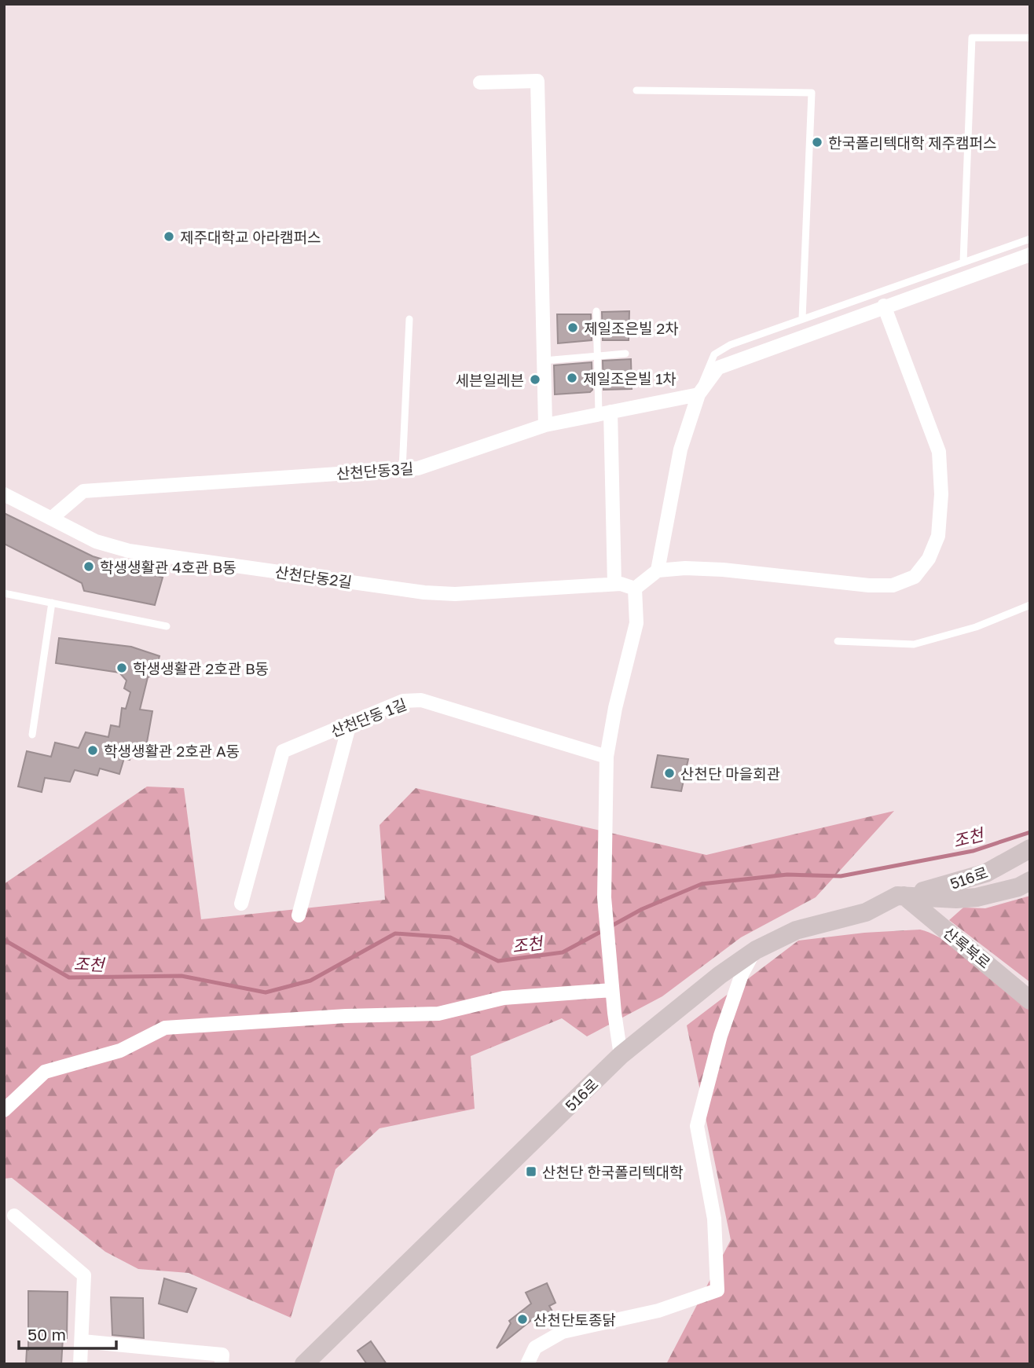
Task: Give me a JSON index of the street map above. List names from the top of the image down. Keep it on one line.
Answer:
{"streets":{"main road":["516로","산록북로"],"street":["산천단동3길","산천단동2길","산천단동 1길"]},"crossings":[["산천단동3길","산천단동2길"],["516로","산록북로"]],"water":["조천"],"places":{"other":["한국폴리텍대학 제주캠퍼스","제주대학교 아라캠퍼스","제일조은빌 2차","제일조은빌 1차","세븐일레븐","학생생활관 4호관 B동","학생생활관 2호관 B동","학생생활관 2호관 A동","산천단 마을회관","산천단토종닭"],"transit":["산천단 한국폴리텍대학"]},"scale_bar":"50 m"}
